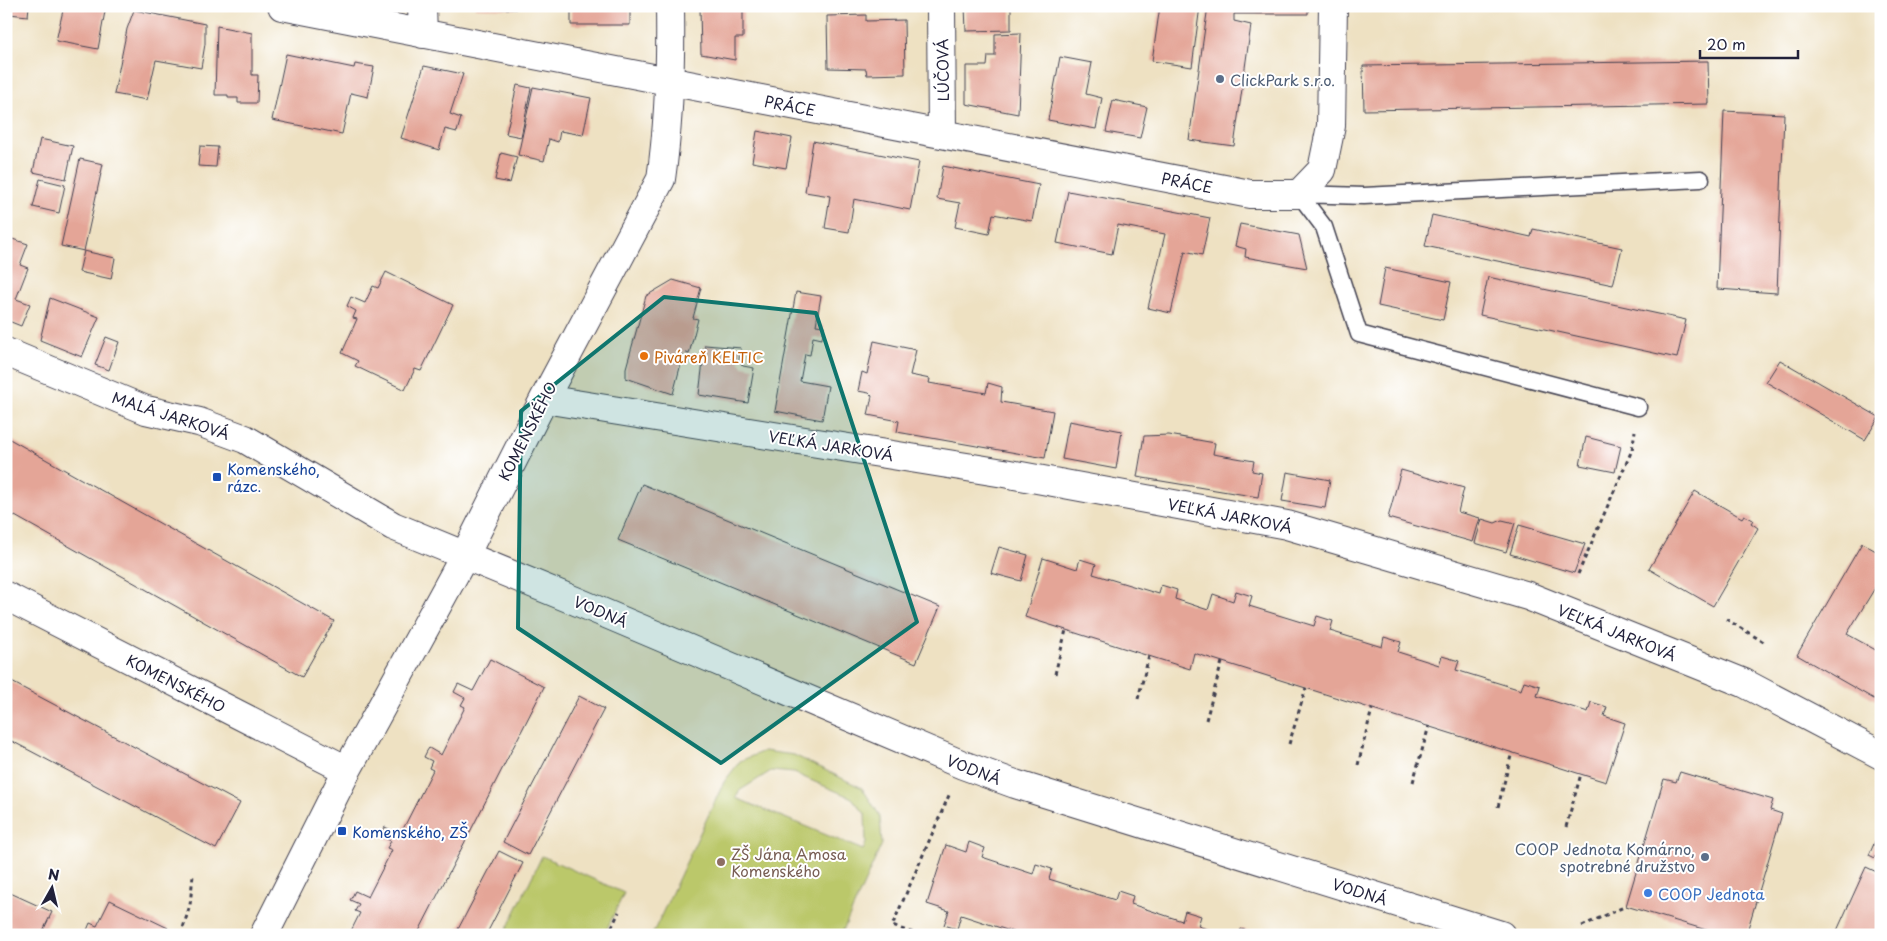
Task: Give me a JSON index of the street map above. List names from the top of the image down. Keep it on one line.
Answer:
{"streets":{"street":["LÚČOVÁ","PRÁCE","MALÁ JARKOVÁ","KOMENSKÉHO","VEĽKÁ JARKOVÁ","VODNÁ"]},"crossings":[["LÚČOVÁ","PRÁCE"],["PRÁCE","KOMENSKÉHO"],["MALÁ JARKOVÁ","KOMENSKÉHO"],["MALÁ JARKOVÁ","VODNÁ"],["KOMENSKÉHO","VEĽKÁ JARKOVÁ"],["KOMENSKÉHO","VODNÁ"]],"places":{"other":["ClickPark s.r.o.","Piváreň KELTIC","COOP Jednota Komárno, spotrebné družstvo","ZŠ Jána Amosa Komenského","COOP Jednota"],"transit":["Komenského, rázc.","Komenského, ZŠ"]},"scale_bar":"20 m","north":"top"}
